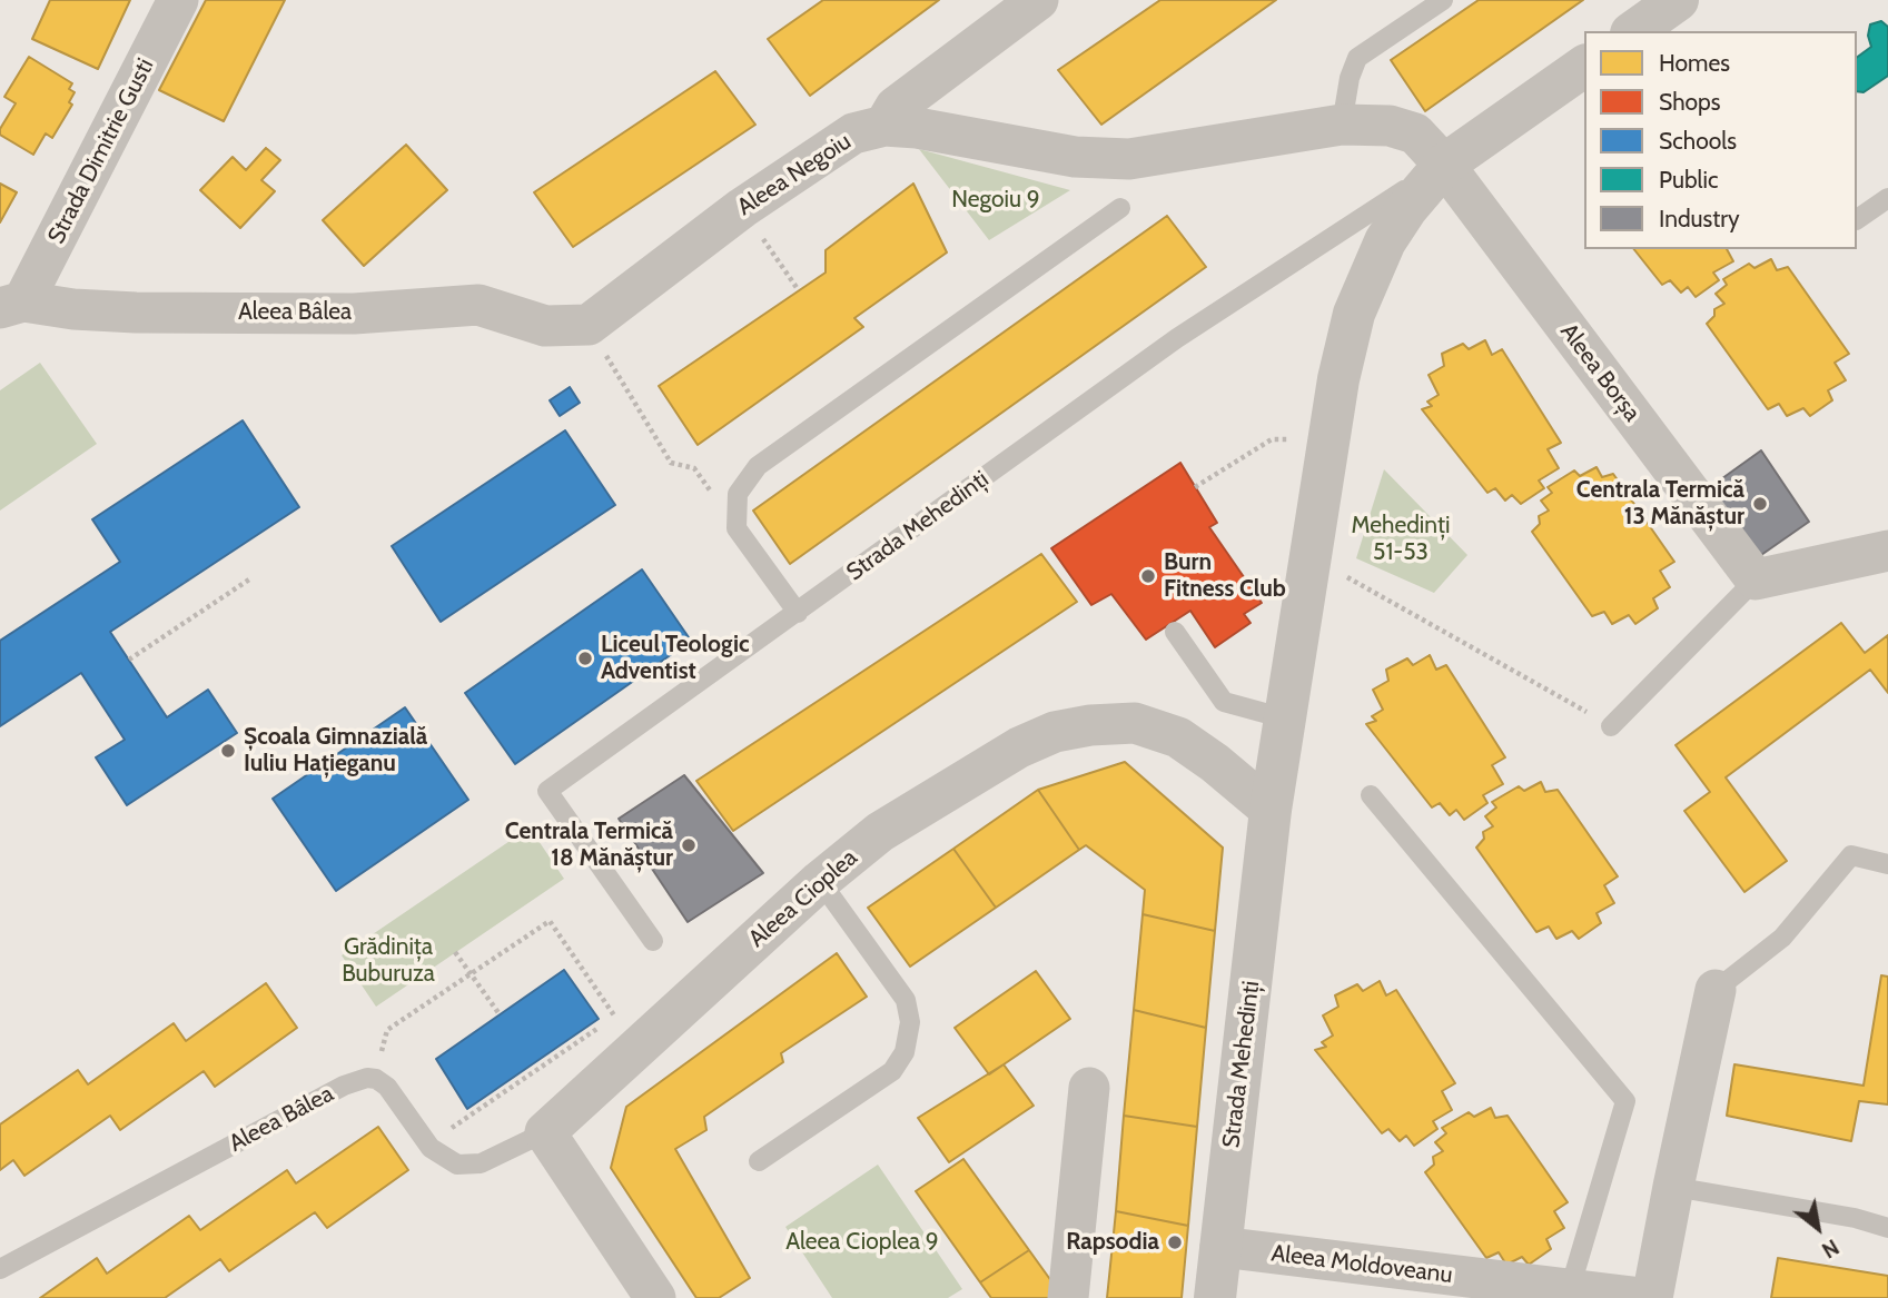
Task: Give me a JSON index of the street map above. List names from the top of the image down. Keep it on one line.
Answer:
{"streets":{"street":["Strada Dimitrie Gusti","Aleea Negoiu","Aleea Bâlea","Aleea Borșa","Strada Mehedinți","Aleea Cioplea","Aleea Moldoveanu"]},"crossings":[["Strada Dimitrie Gusti","Aleea Bâlea"],["Aleea Negoiu","Aleea Bâlea"],["Aleea Borșa","Strada Mehedinți"],["Strada Mehedinți","Aleea Cioplea"],["Strada Mehedinți","Aleea Moldoveanu"]],"parks":["Negoiu 9","Mehedinți 51-53","Grădinița Buburuza","Aleea Cioplea 9"],"places":["Centrala Termică 13 Mănăștur","Burn Fitness Club","Liceul Teologic Adventist","Școala Gimnazială Iuliu Hațieganu","Centrala Termică 18 Mănăștur","Rapsodia"],"legend":["Homes","Shops","Schools","Public","Industry"],"north":"bottom right"}
